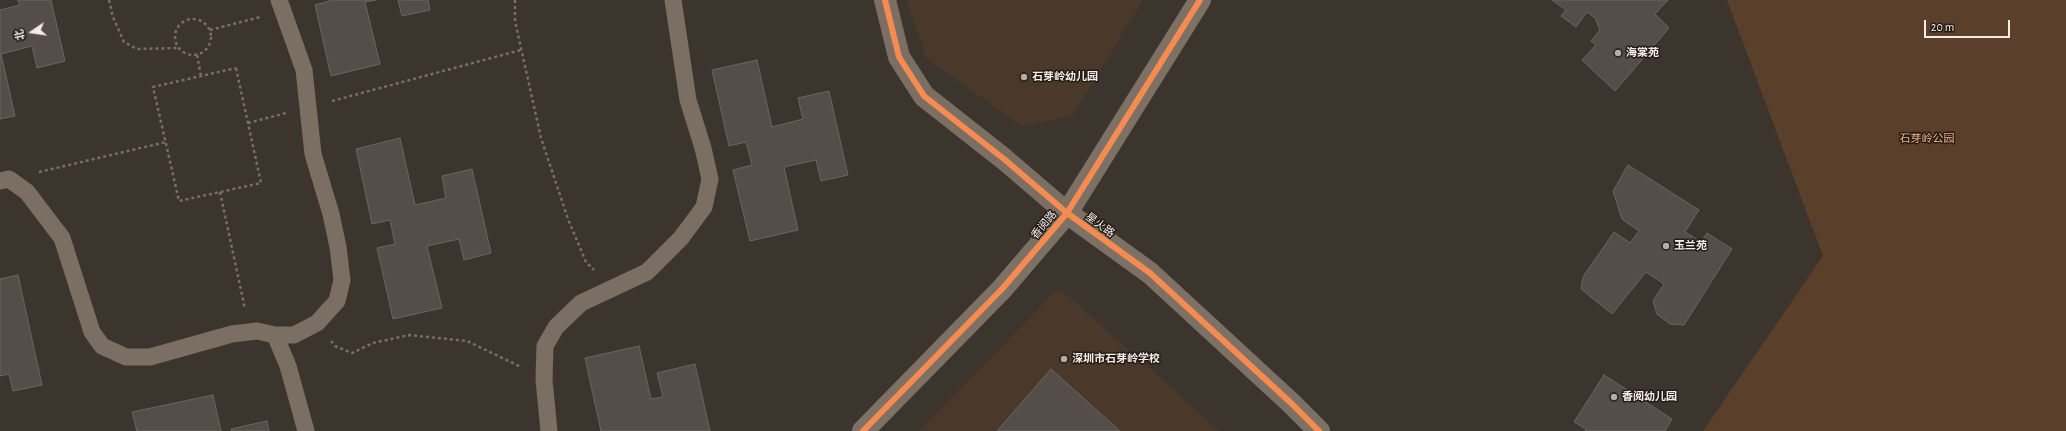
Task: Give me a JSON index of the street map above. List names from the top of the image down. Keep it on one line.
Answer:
{"streets":{"street":["香阅路","星火路"]},"crossings":[["香阅路","星火路"]],"parks":["石芽岭公园"],"places":["海棠苑","石芽岭幼儿园","玉兰苑","深圳市石芽岭学校","香阅幼儿园"],"scale_bar":"20 m","north":"left"}
